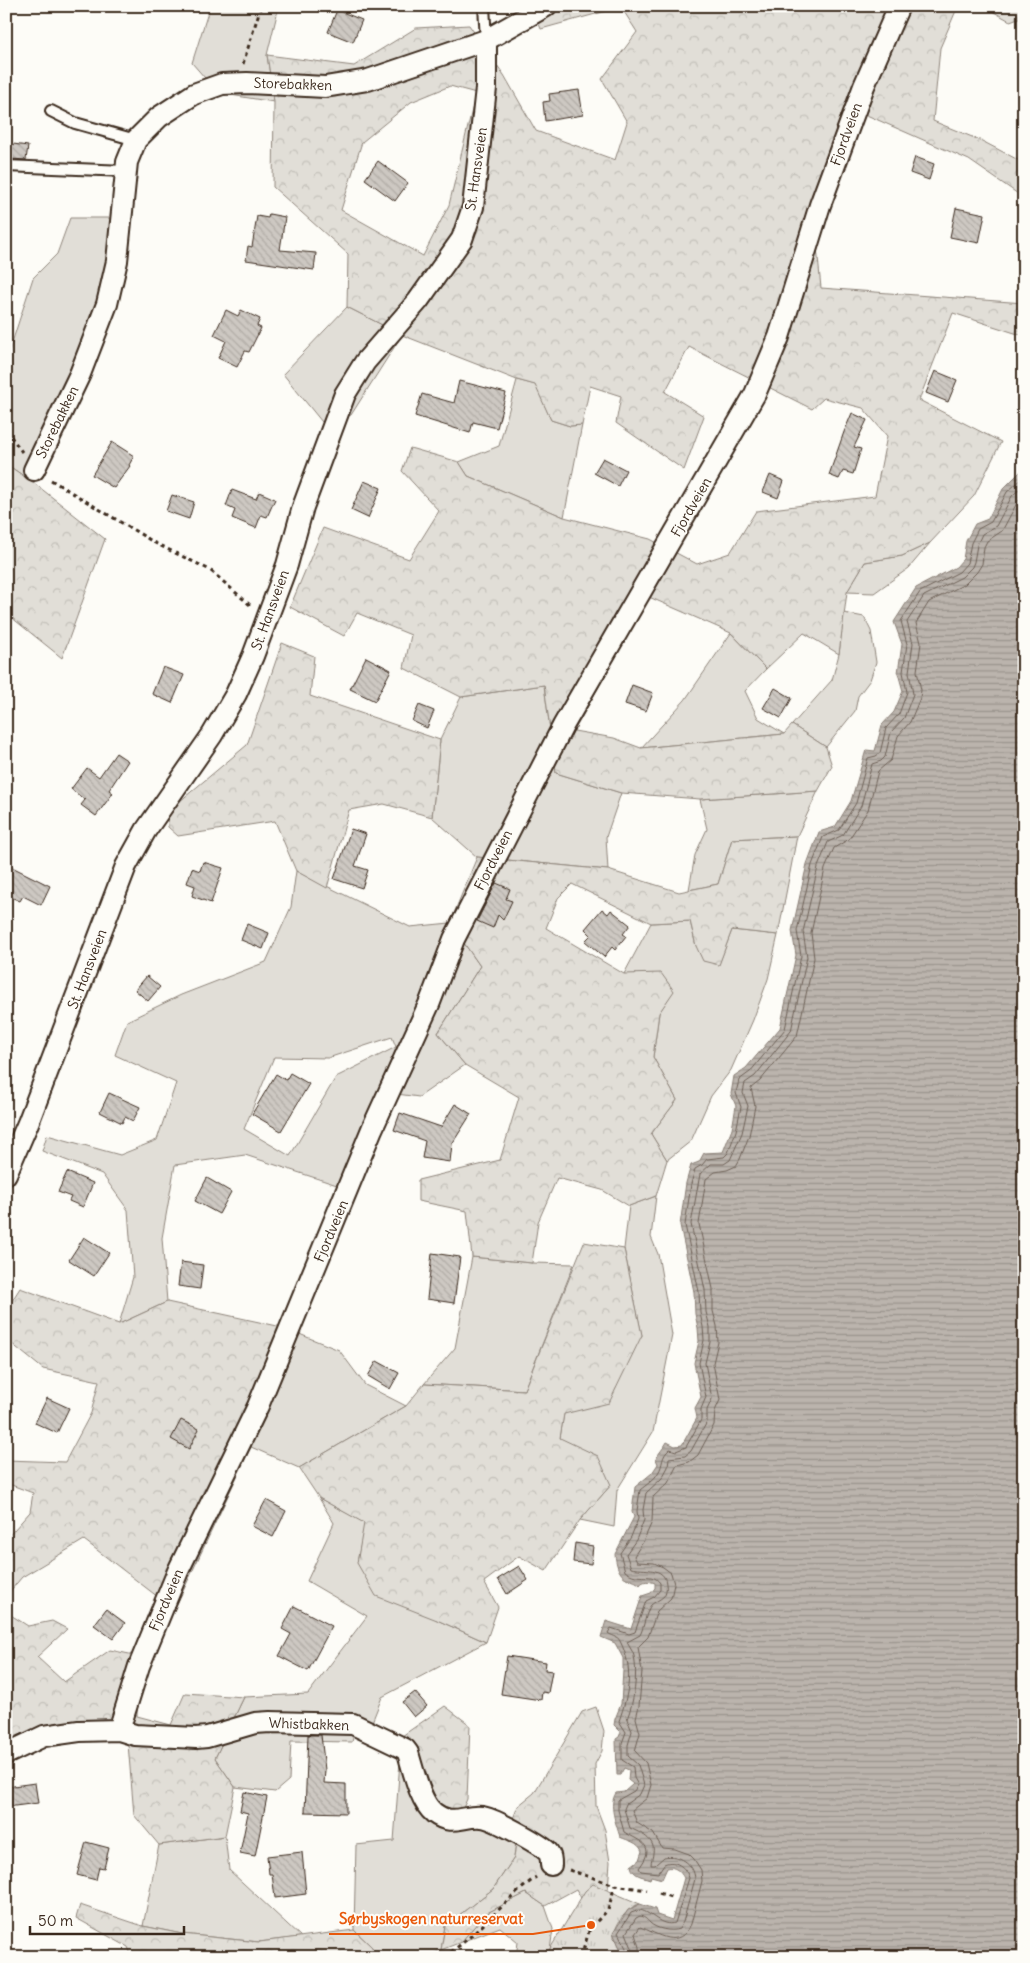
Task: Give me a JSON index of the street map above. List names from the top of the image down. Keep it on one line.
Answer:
{"streets":{"street":["Storebakken","Fjordveien","St. Hansveien","Whistbakken"]},"crossings":[["Storebakken","St. Hansveien"],["Fjordveien","Whistbakken"]],"places":["Sørbyskogen naturreservat"],"scale_bar":"50 m"}
